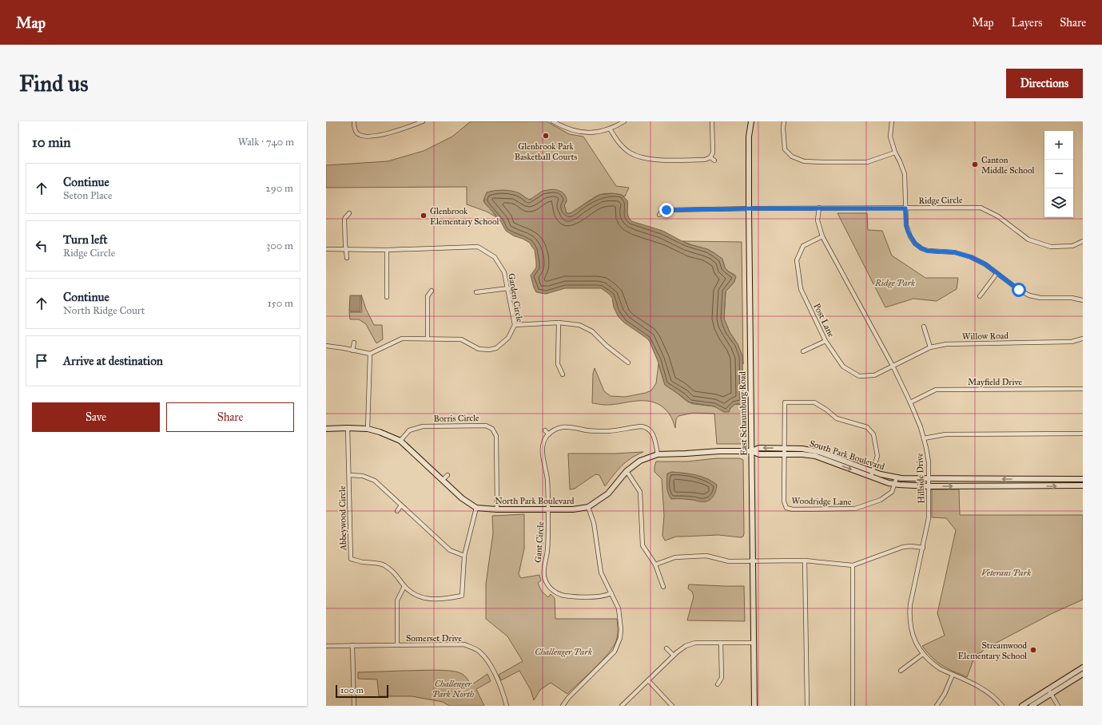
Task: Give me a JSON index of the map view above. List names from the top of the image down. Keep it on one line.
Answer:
{"streets":{"street":["Ridge Circle","Garden Circle","Post Lane","Willow Road","Mayfield Drive","East Schaumburg Road","Borris Circle","South Park Boulevard","Hillside Drive","North Park Boulevard","Woodridge Lane","Abbeywood Circle","Gant Circle","Somerset Drive"]},"crossings":[["Ridge Circle","East Schaumburg Road"],["Ridge Circle","Hillside Drive"],["Post Lane","Willow Road"],["Post Lane","Hillside Drive"],["Willow Road","Hillside Drive"],["Mayfield Drive","Hillside Drive"],["East Schaumburg Road","South Park Boulevard"],["East Schaumburg Road","North Park Boulevard"],["Borris Circle","North Park Boulevard"],["South Park Boulevard","Hillside Drive"],["South Park Boulevard","North Park Boulevard"],["South Park Boulevard","Woodridge Lane"],["North Park Boulevard","Abbeywood Circle"],["North Park Boulevard","Gant Circle"]],"parks":["Ridge Park","Veterans Park","Challenger Park","Challenger Park North"],"places":["Glenbrook Park Basketball Courts","Canton Middle School","Glenbrook Elementary School","Streamwood Elementary School"],"scale_bar":"100 m","page":{"header":"Map","nav":["Map","Layers","Share"],"buttons":["Directions",["Save","Share"]],"title":"Find us","heading":["10 min","Walk · 740 m"],"map_buttons":["+","−"],"list":[["Continue","Seton Place","290 m"],["Turn left","Ridge Circle","300 m"],["Continue","North Ridge Court","150 m"],"Arrive at destination"],"scale":"100 m"}}
